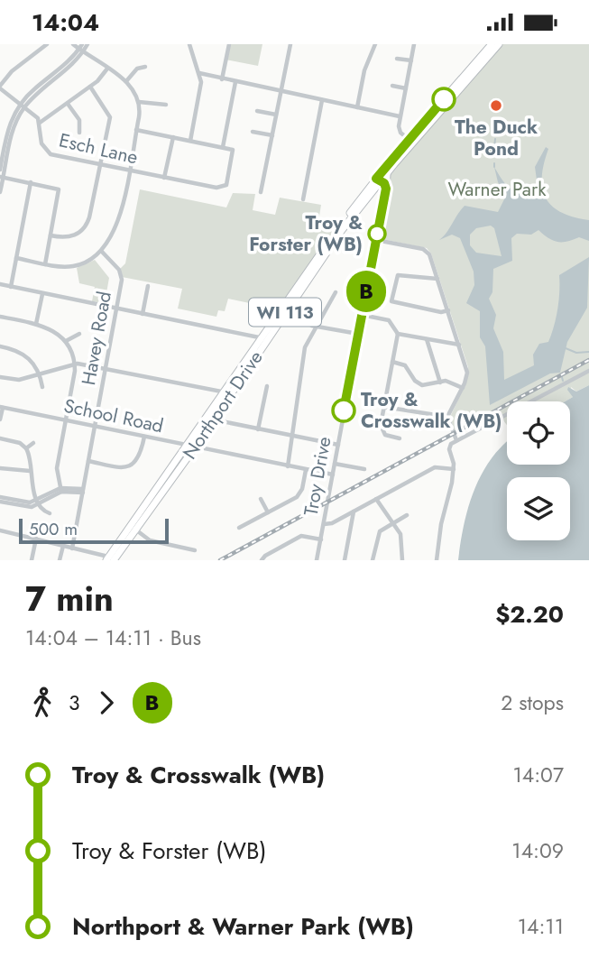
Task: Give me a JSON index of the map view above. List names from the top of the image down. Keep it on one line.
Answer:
{"streets":{"main road":["WI 113","Northport Drive"],"street":["Esch Lane","Havey Road","School Road","Troy Drive"]},"crossings":[["Havey Road","School Road"],["Northport Drive","School Road"],["School Road","Troy Drive"]],"parks":["Warner Park"],"places":["The Duck Pond","Troy & Forster (WB)","Troy & Crosswalk (WB)"],"lines":["bus line B"],"scale_bar":"500 m","page":{"status":"14:04","on_map":"B","scale":"500 m","heading":["7 min","14:04 – 14:11 · Bus","$2.20"],"legs":["3","B","2 stops"],"list":[{"name":"Troy & Crosswalk (WB)","value":"14:07"},{"name":"Troy & Forster (WB)","value":"14:09"},{"name":"Northport & Warner Park (WB)","value":"14:11"}]}}
